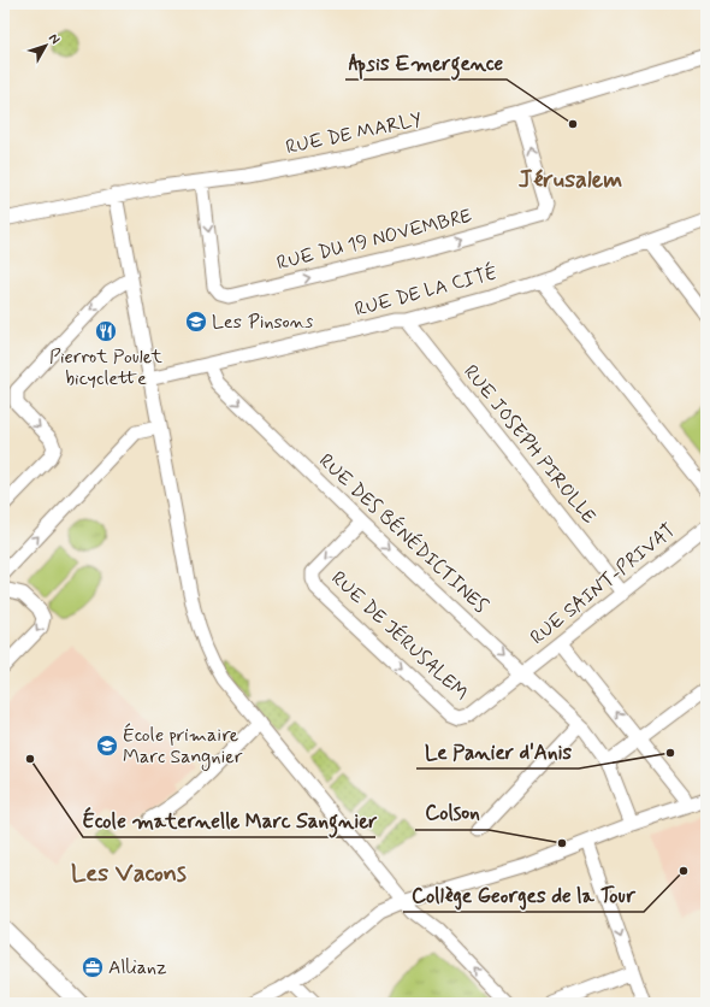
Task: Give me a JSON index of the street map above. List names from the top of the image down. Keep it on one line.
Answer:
{"streets":{"street":["RUE DE MARLY","RUE DU 19 NOVEMBRE","RUE DE LA CITÉ","RUE JOSEPH PIROLLE","RUE DES BÉNÉDICTINES","RUE SAINT-PRIVAT","RUE DE JÉRUSALEM"]},"crossings":[["RUE DE MARLY","RUE DU 19 NOVEMBRE"],["RUE DE LA CITÉ","RUE JOSEPH PIROLLE"],["RUE DE LA CITÉ","RUE DES BÉNÉDICTINES"],["RUE JOSEPH PIROLLE","RUE SAINT-PRIVAT"],["RUE DES BÉNÉDICTINES","RUE SAINT-PRIVAT"],["RUE DES BÉNÉDICTINES","RUE DE JÉRUSALEM"],["RUE SAINT-PRIVAT","RUE DE JÉRUSALEM"]],"one_way":["RUE DES BÉNÉDICTINES"],"districts":["Jérusalem","Les Vacons"],"places":{"other":["Apsis Emergence","Le Panier d'Anis","École maternelle Marc Sangnier","Colson","Collège Georges de la Tour"],"school or university":["Les Pinsons","École primaire Marc Sangnier"],"restaurant":["Pierrot Poulet bicyclette"],"office":["Allianz"]},"north":"top right"}
